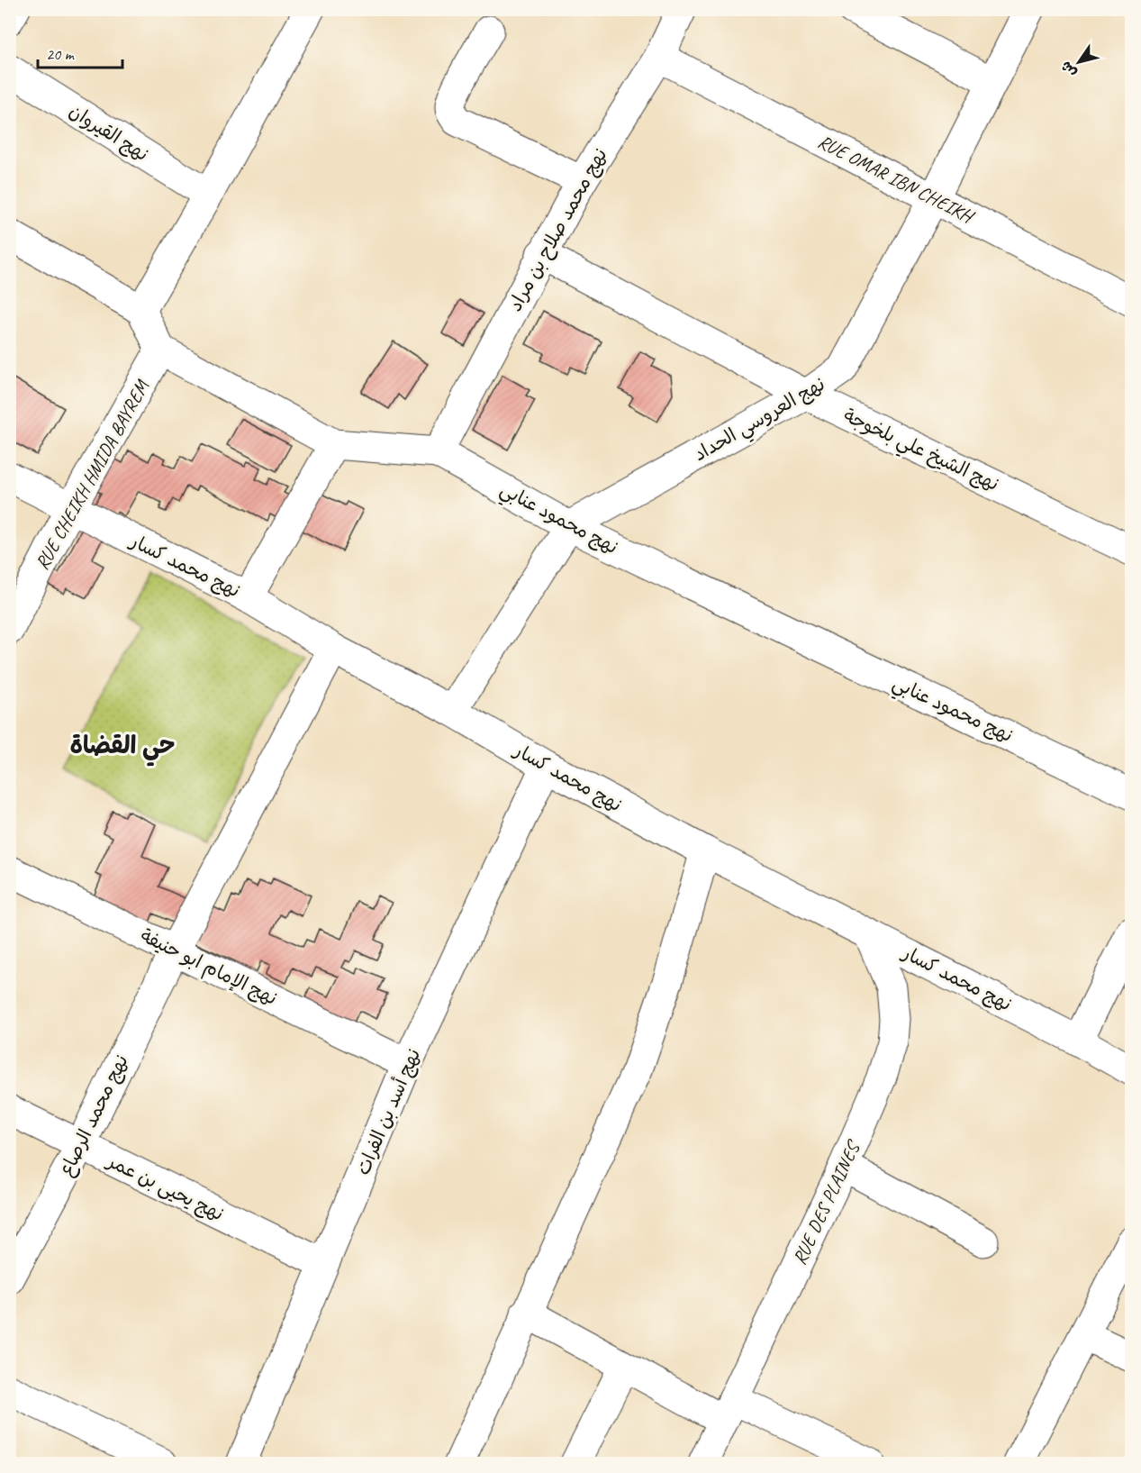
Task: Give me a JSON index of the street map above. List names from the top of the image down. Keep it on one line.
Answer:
{"streets":{"street":["نهج القيروان","RUE OMAR IBN CHEIKH","نهج محمد صلاح بن مراد","نهج العروسي الحداد","نهج الشيخ علي بلخوجة","RUE CHEIKH HMIDA BAYREM","نهج محمود عنابي","نهج محمد كسار","نهج الإمام ابو حنيفة","نهج أسد بن الفرات","نهج محمد الرصاع","نهج يحيى بن عمر","RUE DES PLAINES"]},"crossings":[["RUE OMAR IBN CHEIKH","نهج محمد صلاح بن مراد"],["RUE OMAR IBN CHEIKH","نهج العروسي الحداد"],["نهج محمد صلاح بن مراد","نهج الشيخ علي بلخوجة"],["نهج محمد صلاح بن مراد","نهج محمود عنابي"],["نهج العروسي الحداد","نهج الشيخ علي بلخوجة"],["نهج العروسي الحداد","نهج محمود عنابي"],["نهج العروسي الحداد","نهج محمد كسار"],["RUE CHEIKH HMIDA BAYREM","نهج محمود عنابي"],["RUE CHEIKH HMIDA BAYREM","نهج محمد كسار"],["نهج محمد كسار","نهج أسد بن الفرات"],["نهج محمد كسار","نهج محمد الرصاع"],["نهج محمد كسار","RUE DES PLAINES"],["نهج الإمام ابو حنيفة","نهج أسد بن الفرات"],["نهج الإمام ابو حنيفة","نهج محمد الرصاع"],["نهج أسد بن الفرات","نهج يحيى بن عمر"],["نهج محمد الرصاع","نهج يحيى بن عمر"]],"districts":["حي القضاة"],"scale_bar":"20 m","north":"bottom left"}
